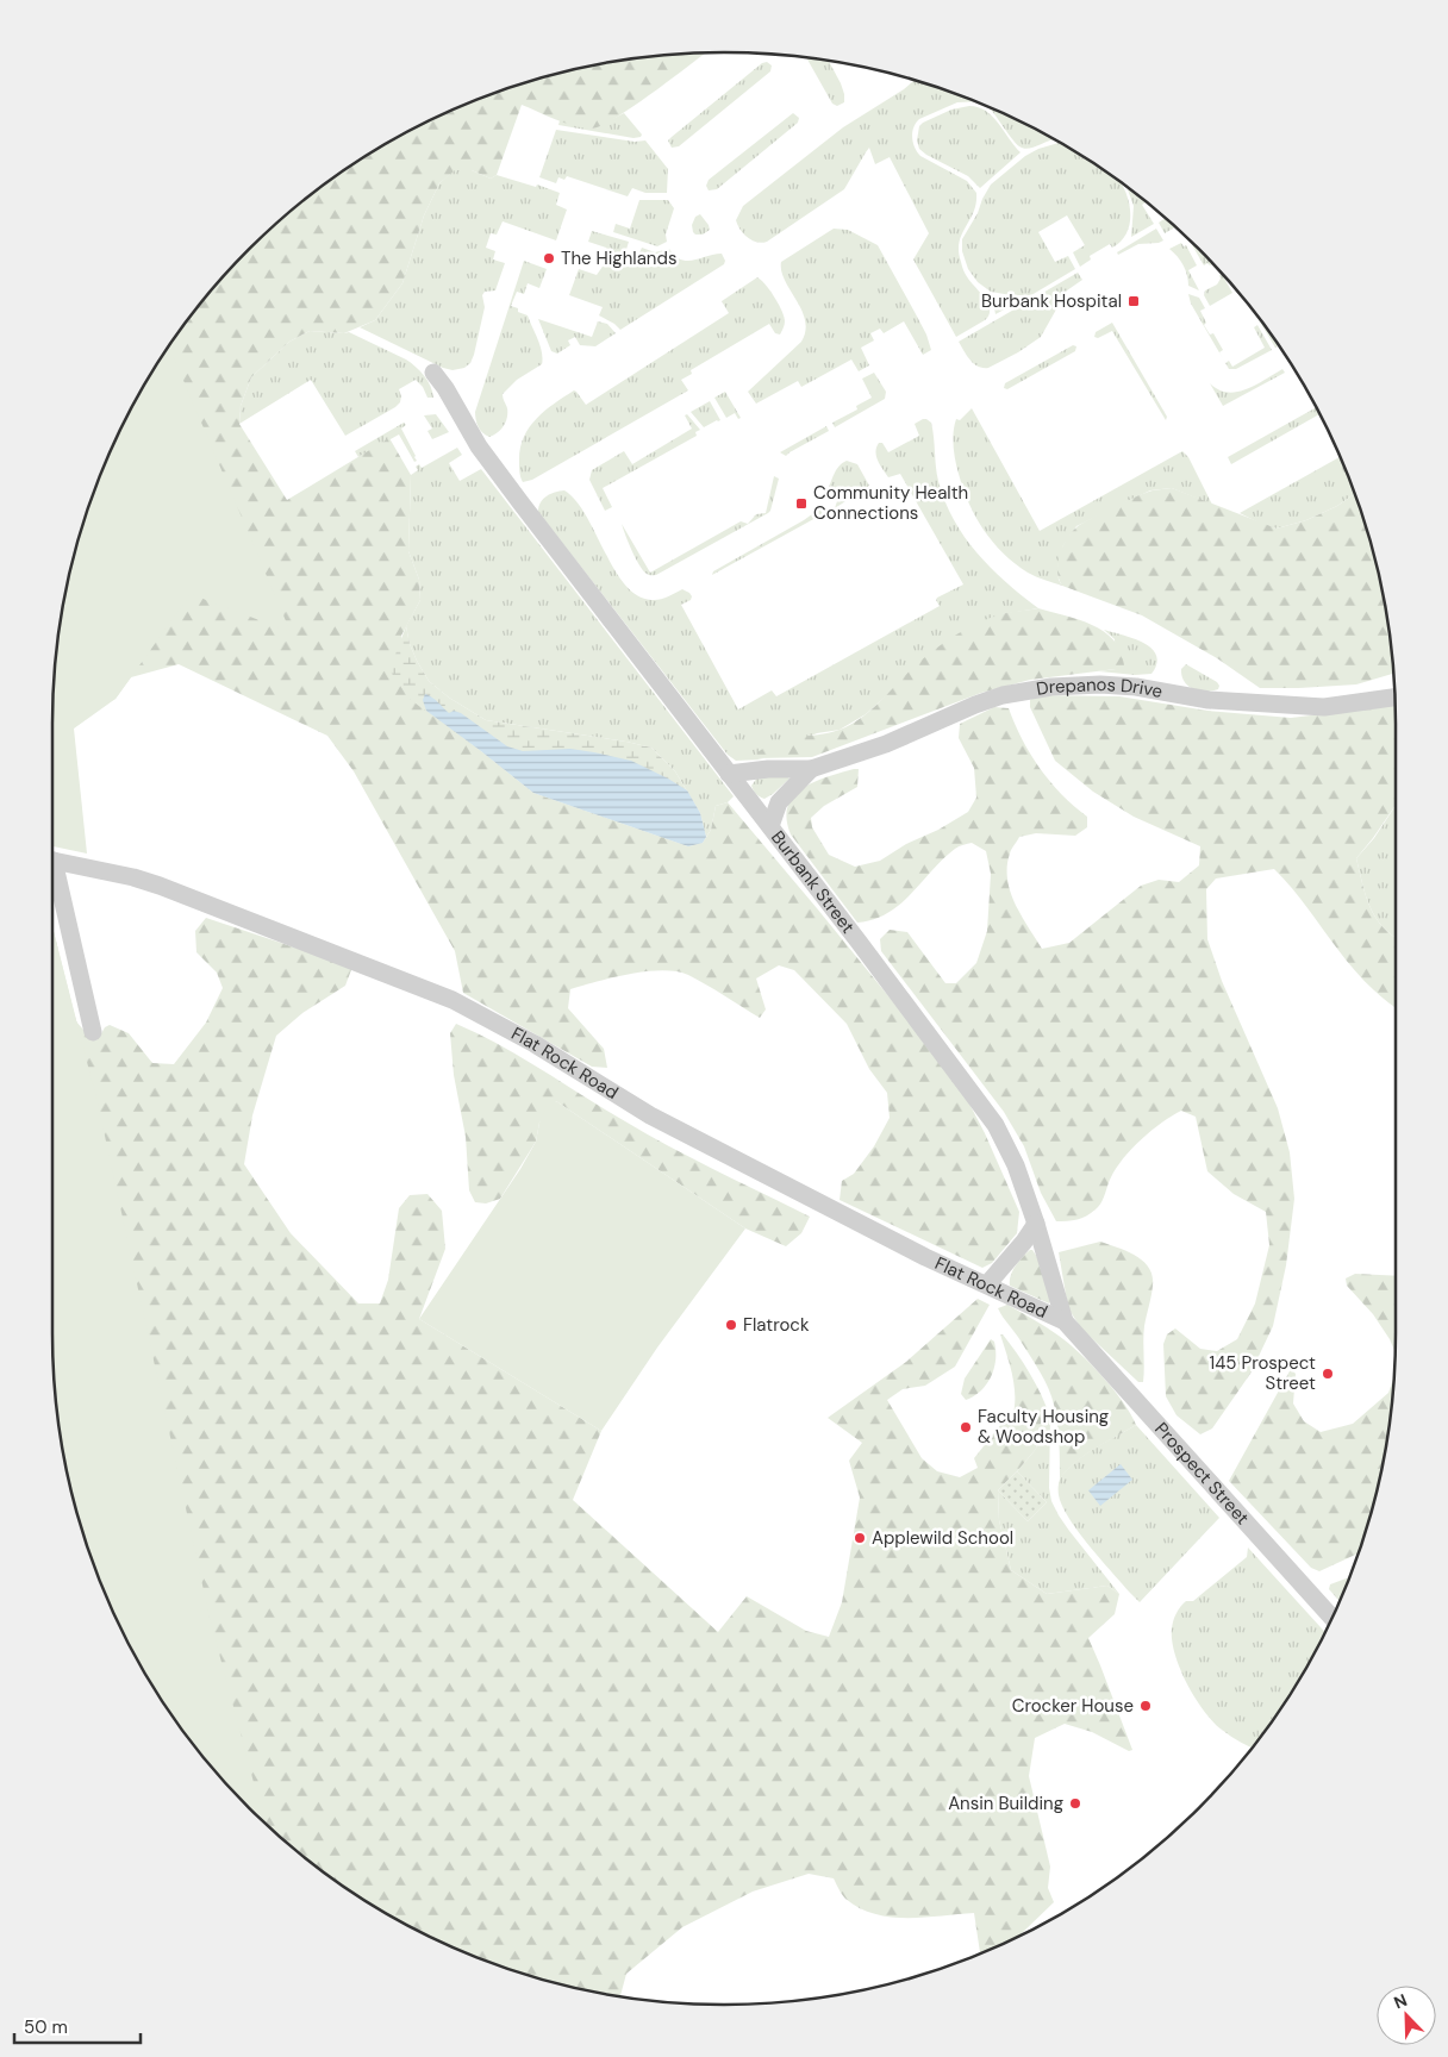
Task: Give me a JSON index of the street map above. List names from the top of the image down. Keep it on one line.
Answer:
{"streets":{"street":["Drepanos Drive","Burbank Street","Flat Rock Road","Prospect Street"]},"crossings":[["Drepanos Drive","Burbank Street"],["Burbank Street","Flat Rock Road"],["Burbank Street","Prospect Street"],["Flat Rock Road","Prospect Street"]],"places":{"other":["The Highlands","Flatrock","145 Prospect Street","Faculty Housing & Woodshop","Applewild School","Crocker House","Ansin Building"],"transit":["Burbank Hospital","Community Health Connections"]},"scale_bar":"50 m","north":"top left"}
